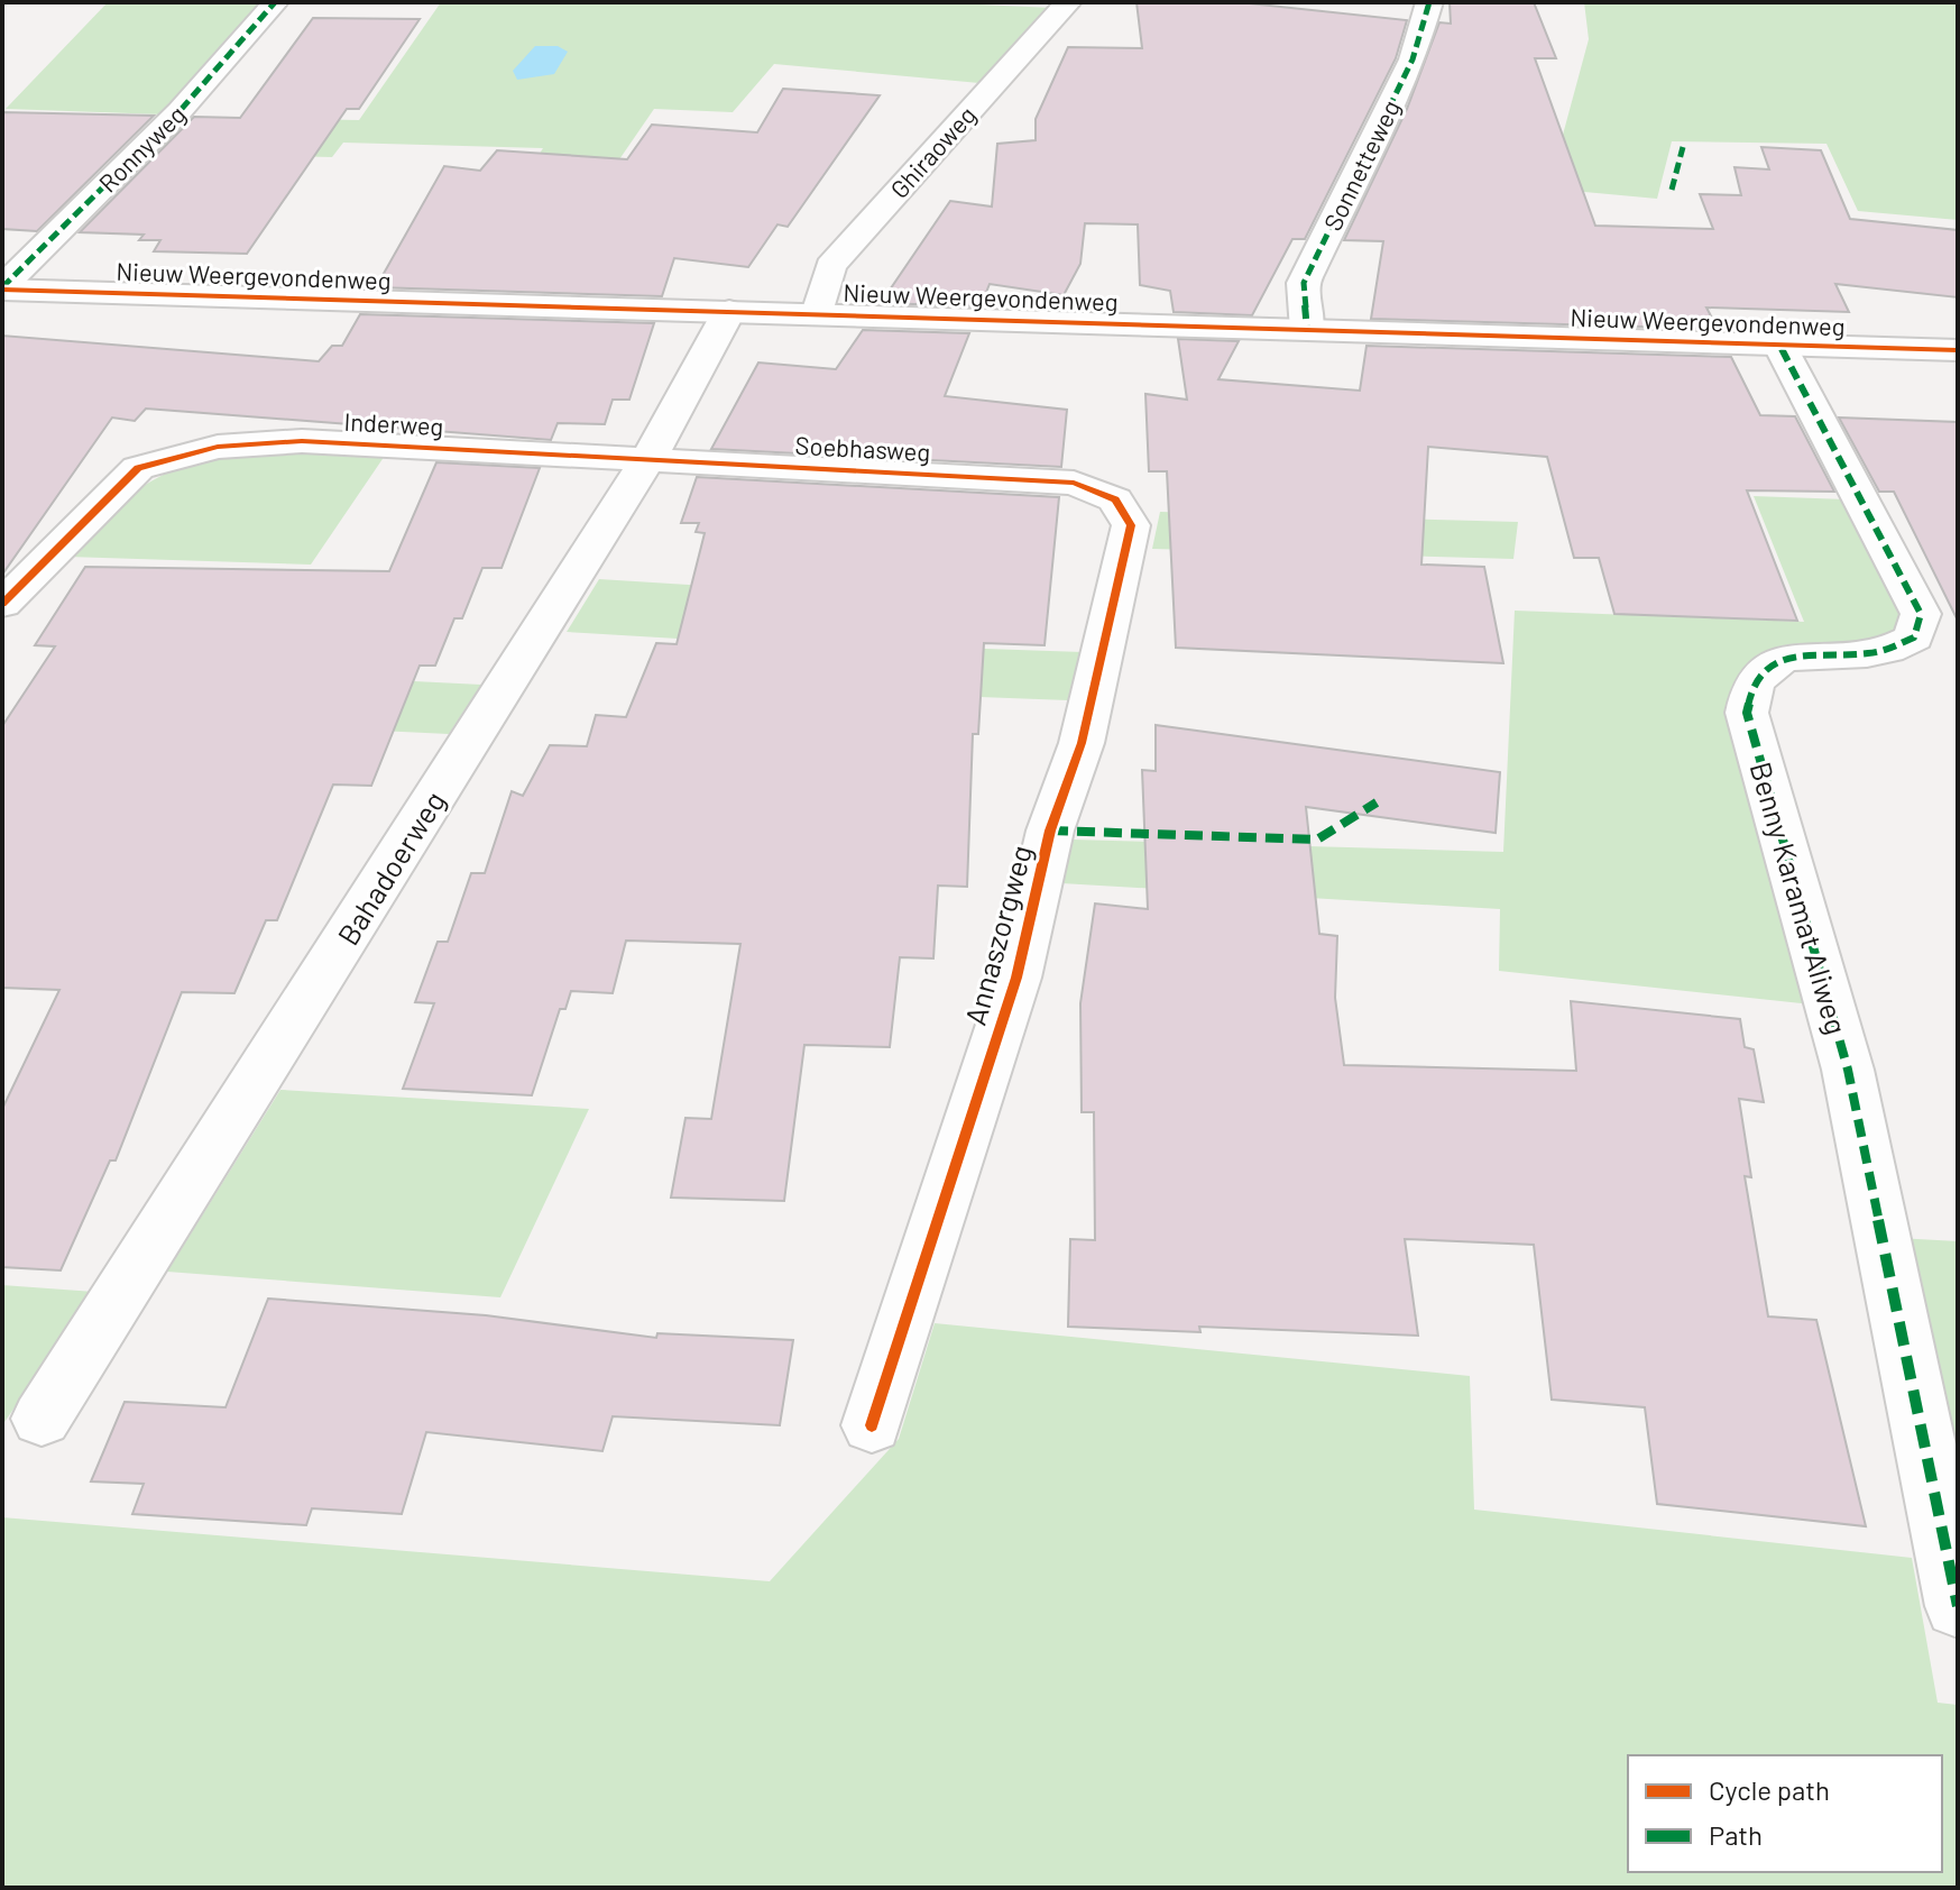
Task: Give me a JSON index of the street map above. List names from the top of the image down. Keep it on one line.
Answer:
{"streets":{"street":["Ronnyweg","Ghiraoweg","Sonnetteweg","Nieuw Weergevondenweg","Inderweg","Soebhasweg","Bahadoerweg","Benny Karamat Aliweg","Annaszorgweg"]},"crossings":[["Ronnyweg","Nieuw Weergevondenweg"],["Ghiraoweg","Nieuw Weergevondenweg"],["Sonnetteweg","Nieuw Weergevondenweg"],["Nieuw Weergevondenweg","Bahadoerweg"],["Nieuw Weergevondenweg","Benny Karamat Aliweg"],["Inderweg","Soebhasweg"],["Inderweg","Bahadoerweg"],["Soebhasweg","Bahadoerweg"],["Soebhasweg","Annaszorgweg"]],"legend":["Cycle path","Path"]}
